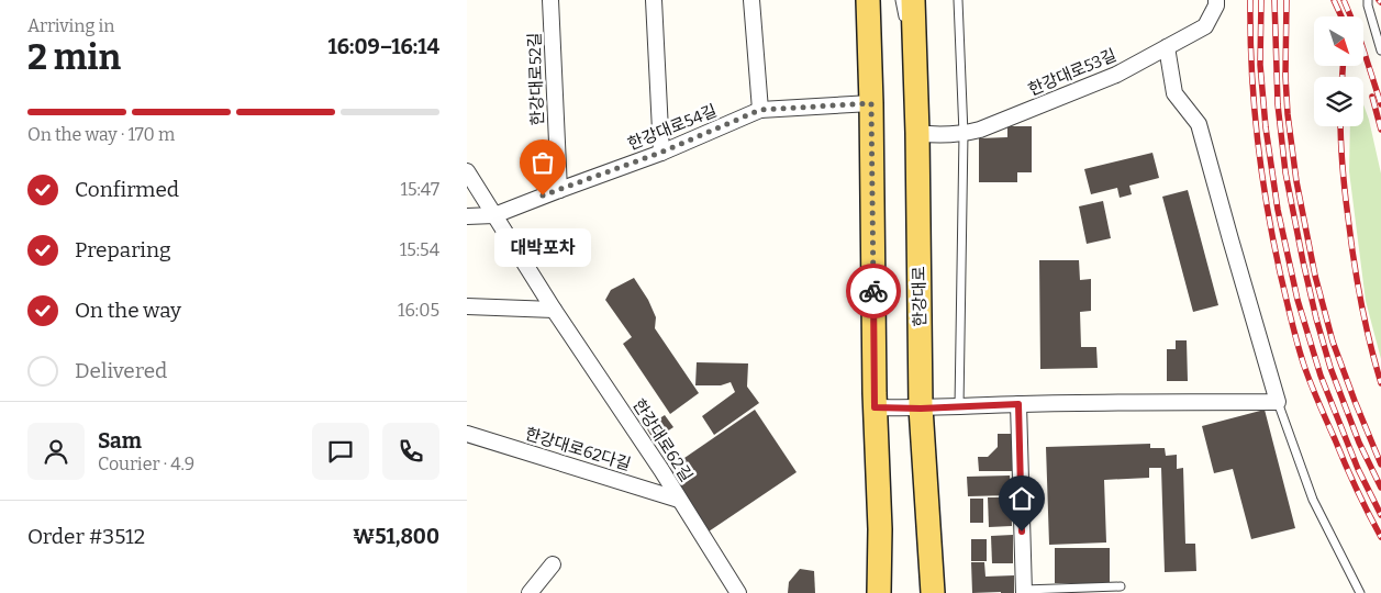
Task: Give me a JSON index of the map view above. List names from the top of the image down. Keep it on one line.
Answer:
{"streets":{"main road":["한강대로"],"street":["한강대로53길","한강대로52길","한강대로54길","한강대로62길","한강대로62다길"]},"crossings":[["한강대로53길","한강대로"],["한강대로52길","한강대로54길"],["한강대로54길","한강대로62길"],["한강대로62길","한강대로62다길"]],"places":["대박포차"],"north":"bottom right","page":{"heading":["2 min","Arriving in","16:09–16:14"],"panel":["Sam","Courier · 4.9","Order #3512","₩51,800"],"bar":"On the way · 170 m","list":[["Confirmed","15:47"],["Preparing","15:54"],["On the way","16:05"],"Delivered"],"bubble":"대박포차"}}
